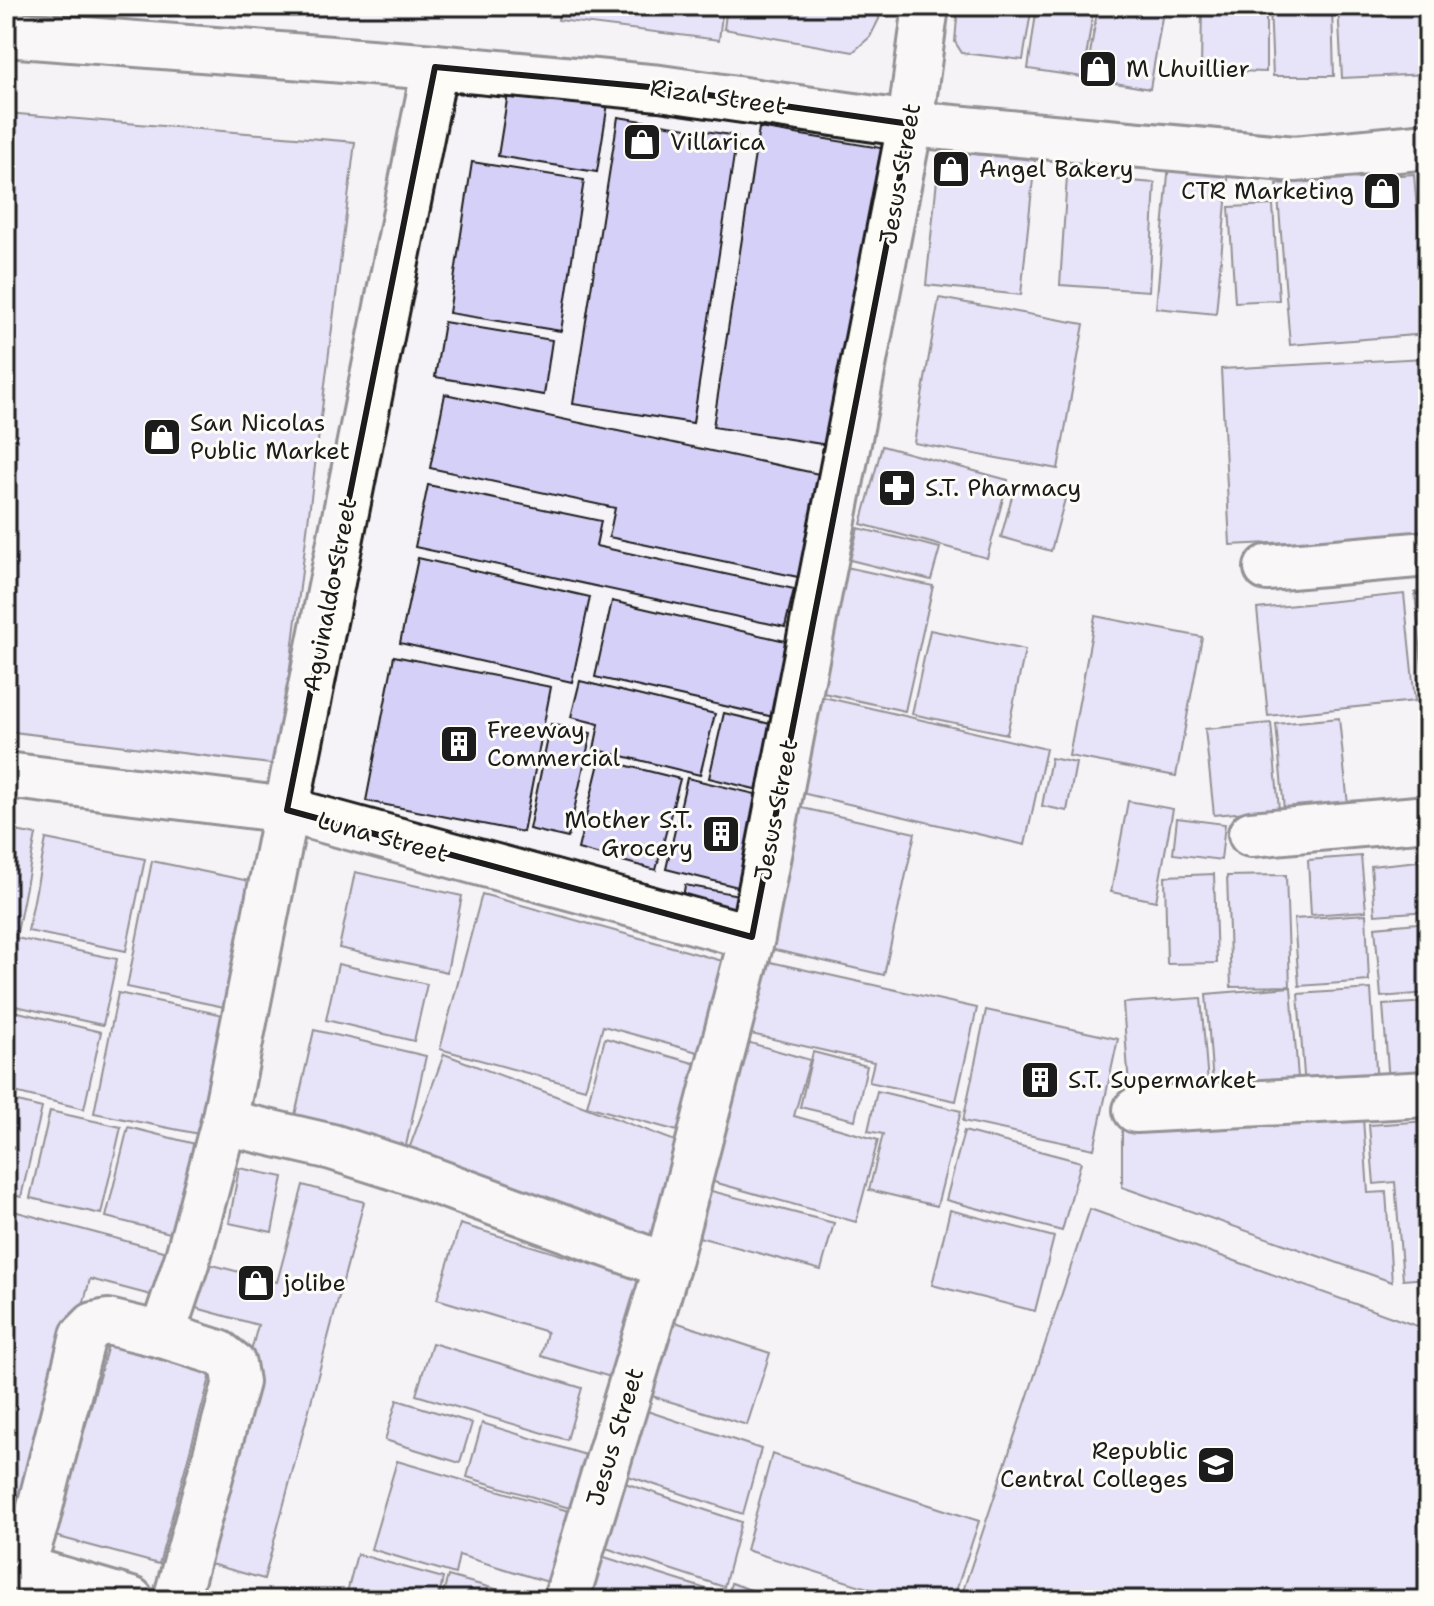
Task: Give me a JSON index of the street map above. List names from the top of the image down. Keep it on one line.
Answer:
{"streets":{"street":["Rizal Street","Jesus Street","Aguinaldo Street","Luna Street"]},"crossings":[["Rizal Street","Jesus Street"],["Rizal Street","Aguinaldo Street"],["Jesus Street","Luna Street"],["Aguinaldo Street","Luna Street"]],"places":{"shop":["M Lhuillier","Villarica","Angel Bakery","CTR Marketing","San Nicolas Public Market","jolibe"],"pharmacy":["S.T. Pharmacy"],"building":["Freeway Commercial","Mother S.T. Grocery","S.T. Supermarket"],"school or university":["Republic Central Colleges"]}}
